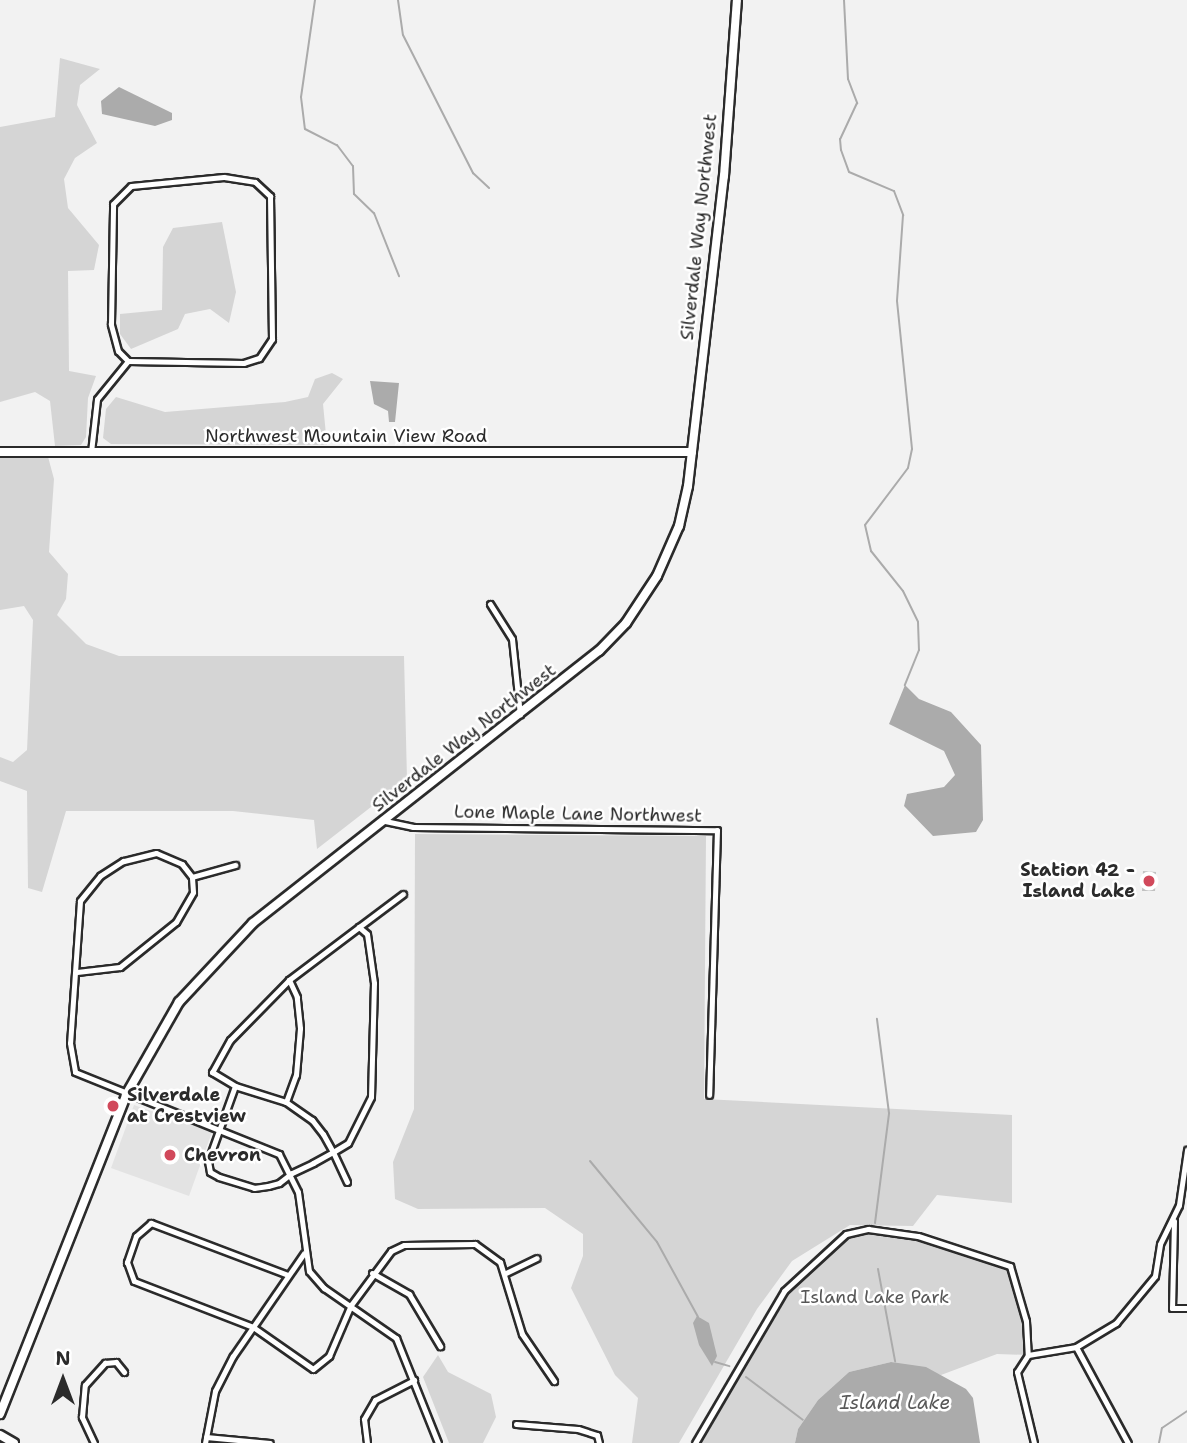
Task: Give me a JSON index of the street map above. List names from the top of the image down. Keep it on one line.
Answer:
{"streets":{"main road":["Silverdale Way Northwest","Northwest Mountain View Road"],"street":["Lone Maple Lane Northwest"]},"crossings":[["Silverdale Way Northwest","Northwest Mountain View Road"],["Silverdale Way Northwest","Lone Maple Lane Northwest"]],"water":["Island Lake"],"parks":["Island Lake Park"],"places":["Station 42 - Island Lake","Silverdale at Crestview","Chevron"],"north":"top"}
